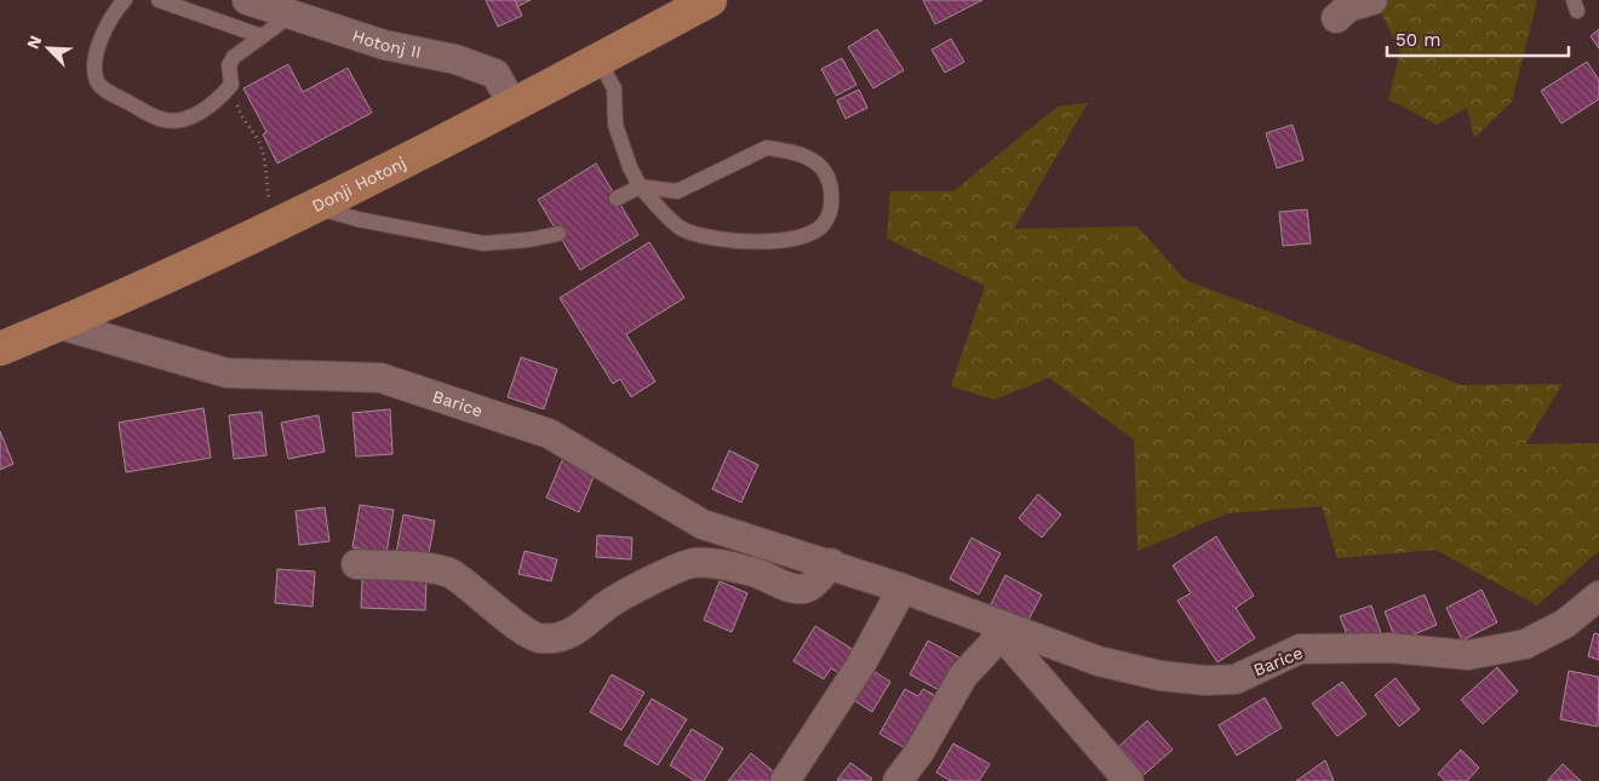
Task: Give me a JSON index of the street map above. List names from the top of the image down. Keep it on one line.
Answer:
{"streets":{"main road":["Donji Hotonj"],"street":["Hotonj II","Barice"]},"crossings":[["Hotonj II","Donji Hotonj"],["Donji Hotonj","Barice"]],"scale_bar":"50 m","north":"top left"}
